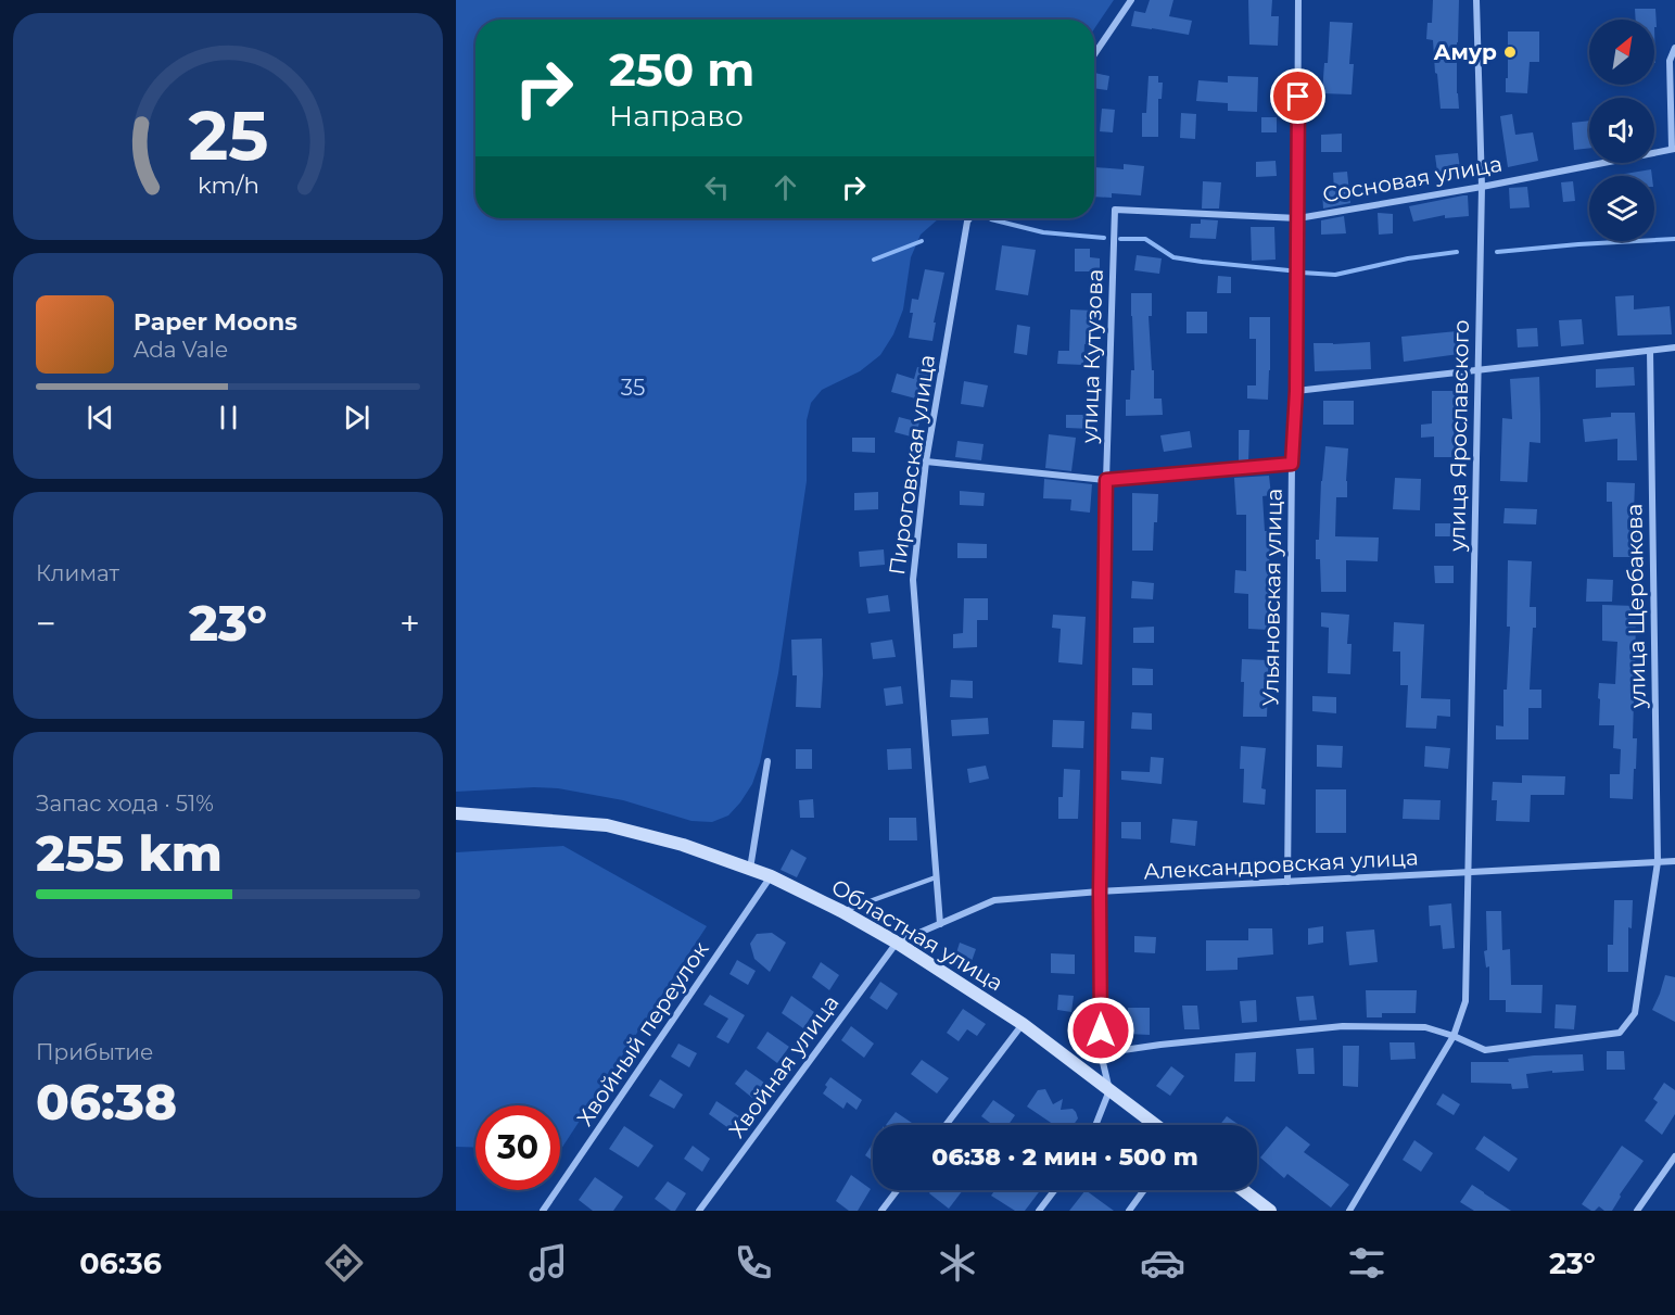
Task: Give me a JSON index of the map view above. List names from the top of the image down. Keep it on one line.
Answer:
{"streets":{"main road":["Областная улица"],"street":["Сосновая улица","улица Кутузова","улица Ярославского","Пироговская улица","Ульяновская улица","улица Щербакова","Александровская улица","Хвойный переулок","Хвойная улица"]},"crossings":[["Сосновая улица","улица Кутузова"],["Сосновая улица","улица Ярославского"],["Сосновая улица","Ульяновская улица"],["улица Кутузова","улица Щербакова"],["улица Кутузова","Александровская улица"],["улица Кутузова","Областная улица"],["улица Ярославского","улица Щербакова"],["улица Ярославского","Александровская улица"],["Пироговская улица","Александровская улица"],["Ульяновская улица","Александровская улица"],["улица Щербакова","Александровская улица"],["Александровская улица","Областная улица"],["Александровская улица","Хвойная улица"],["Областная улица","Хвойный переулок"],["Областная улица","Хвойная улица"]],"parks":["35"],"places":["Амур"],"north":"top right","page":{"turn":["250 m","Направо"],"song":["Paper Moons","Ada Vale"],"tile":["Климат",["Запас хода · 51%","255 km"],["Прибытие","06:38"]],"heat":["−","23°","+"],"limit":"30","trip":"06:38 · 2 мин · 500 m","tabs":["06:36","23°"],"gauge":["25","km/h"]}}
